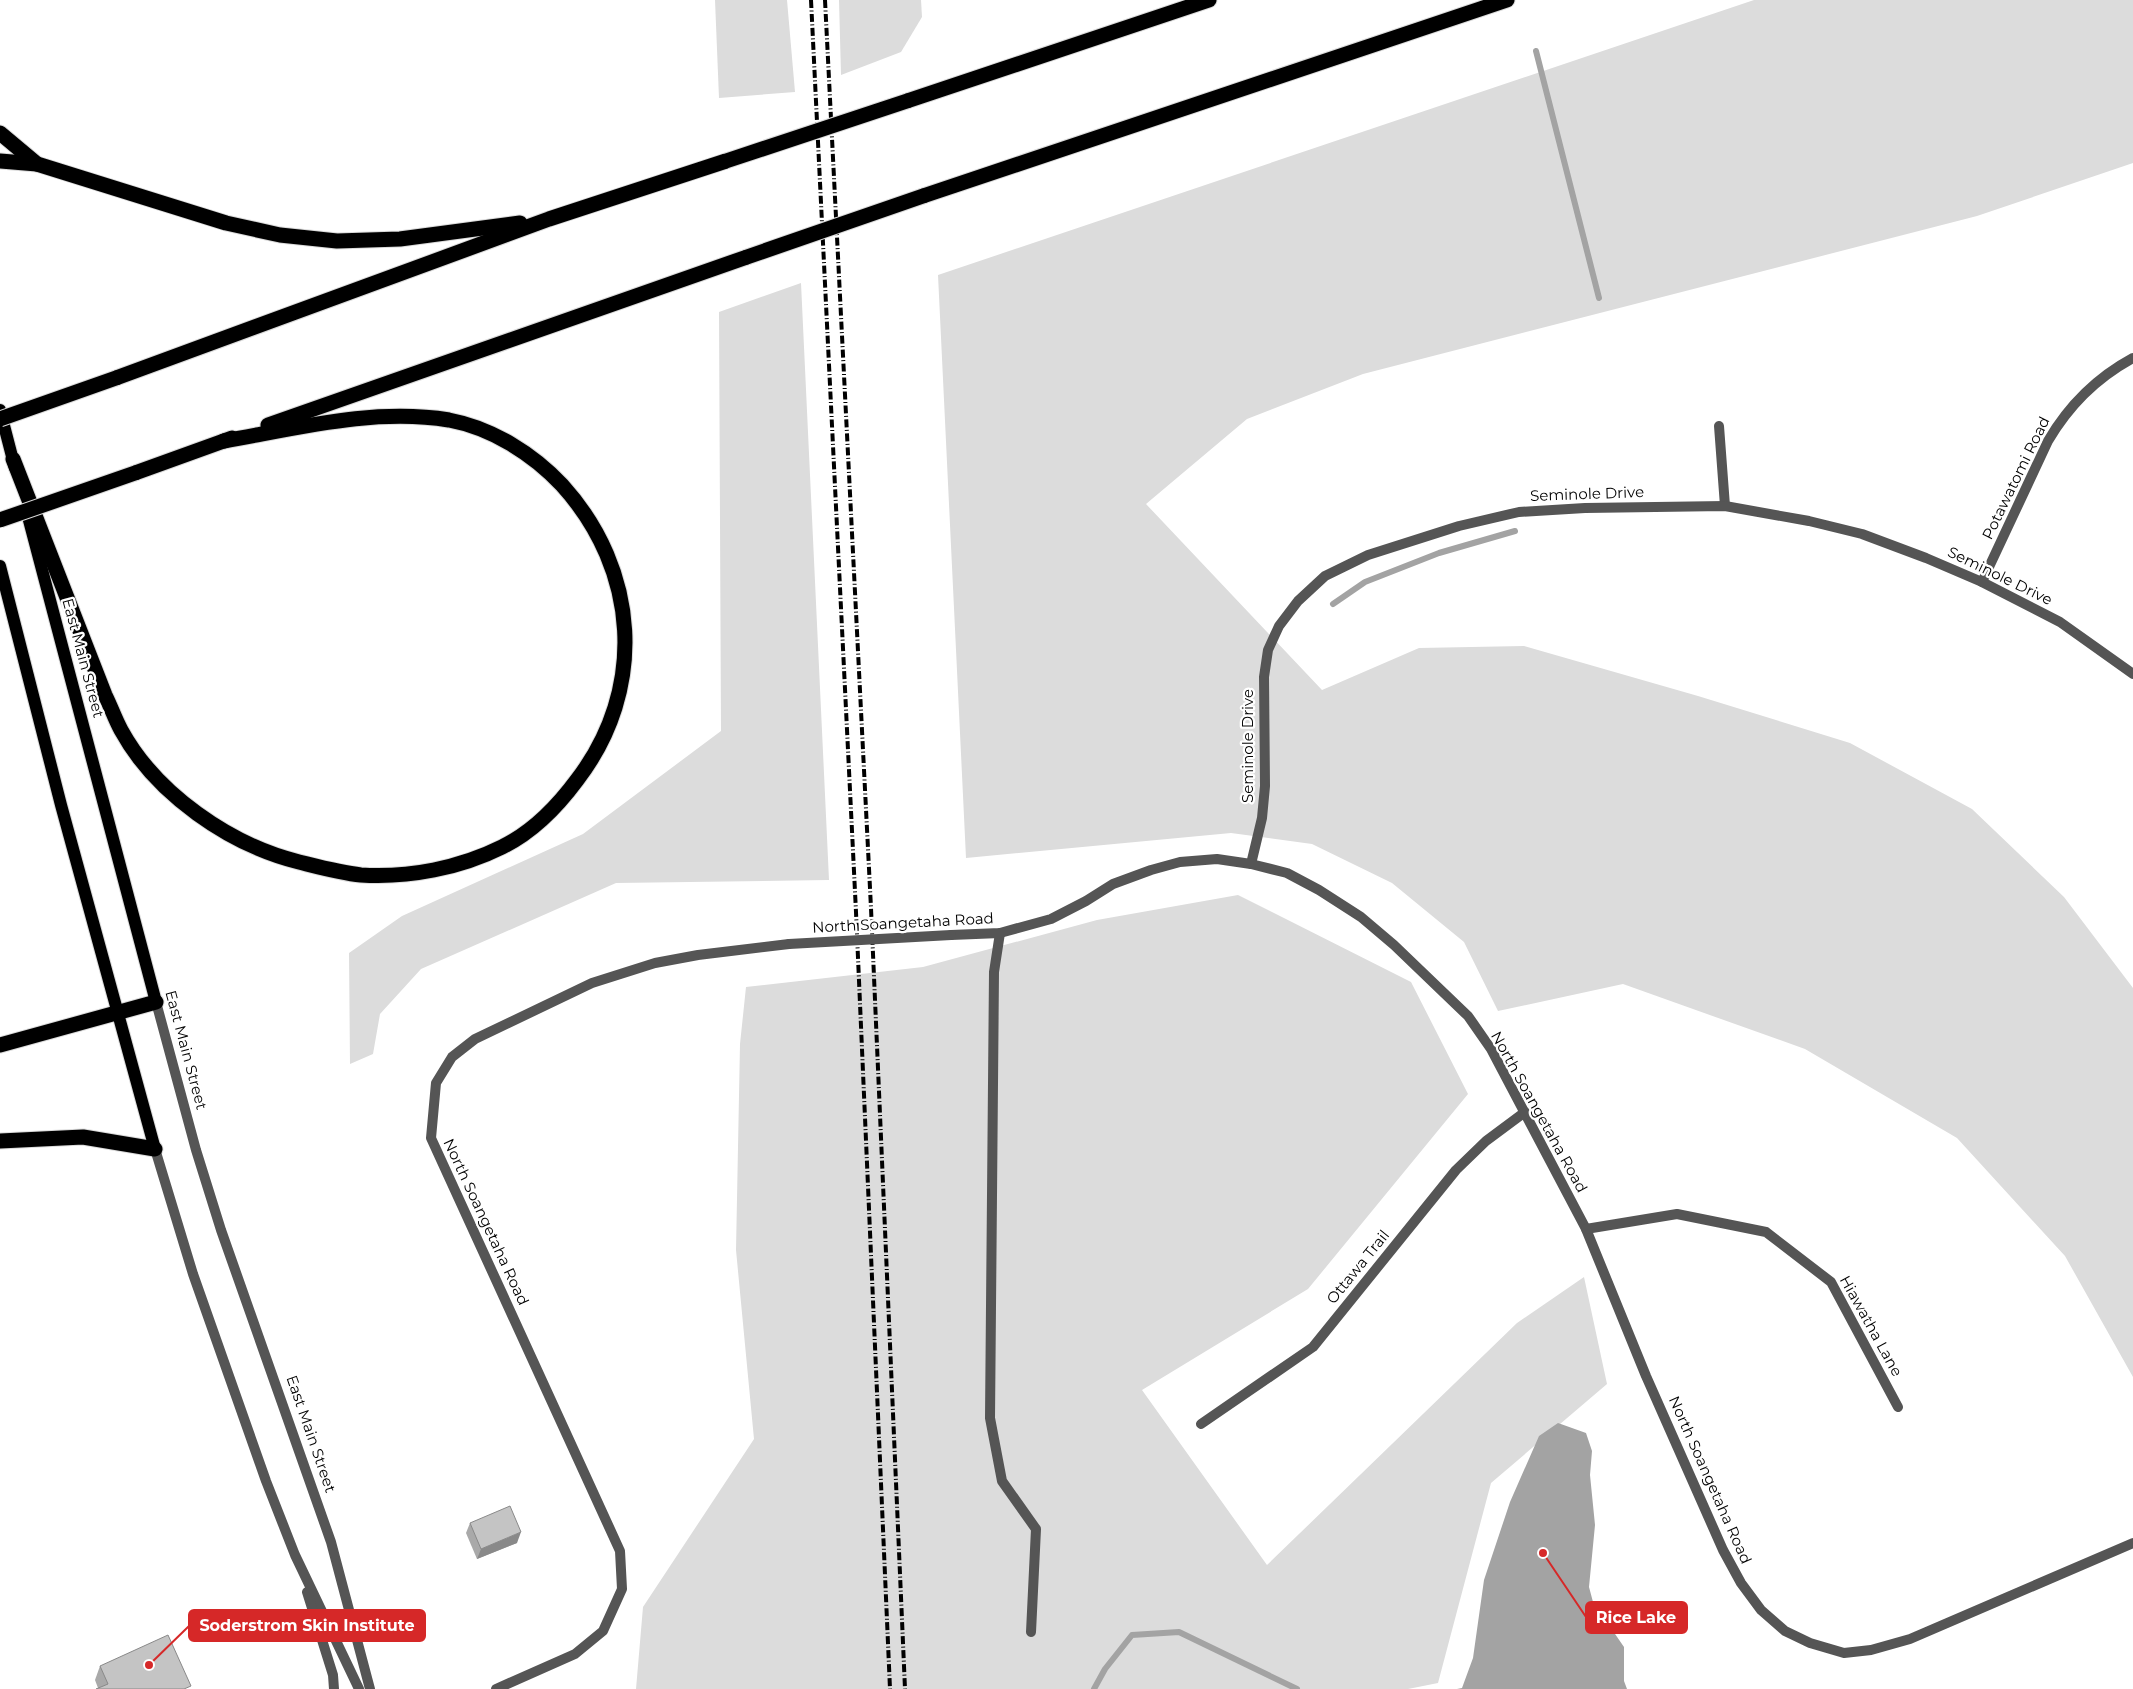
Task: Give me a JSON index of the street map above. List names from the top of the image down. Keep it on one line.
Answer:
{"streets":{"main road":["East Main Street"],"street":["Potawatomi Road","Seminole Drive","North Soangetaha Road","Ottawa Trail","Hiawatha Lane"]},"crossings":[["Potawatomi Road","Seminole Drive"],["Seminole Drive","North Soangetaha Road"],["North Soangetaha Road","Ottawa Trail"],["North Soangetaha Road","Hiawatha Lane"]],"places":["Rice Lake","Soderstrom Skin Institute"]}
